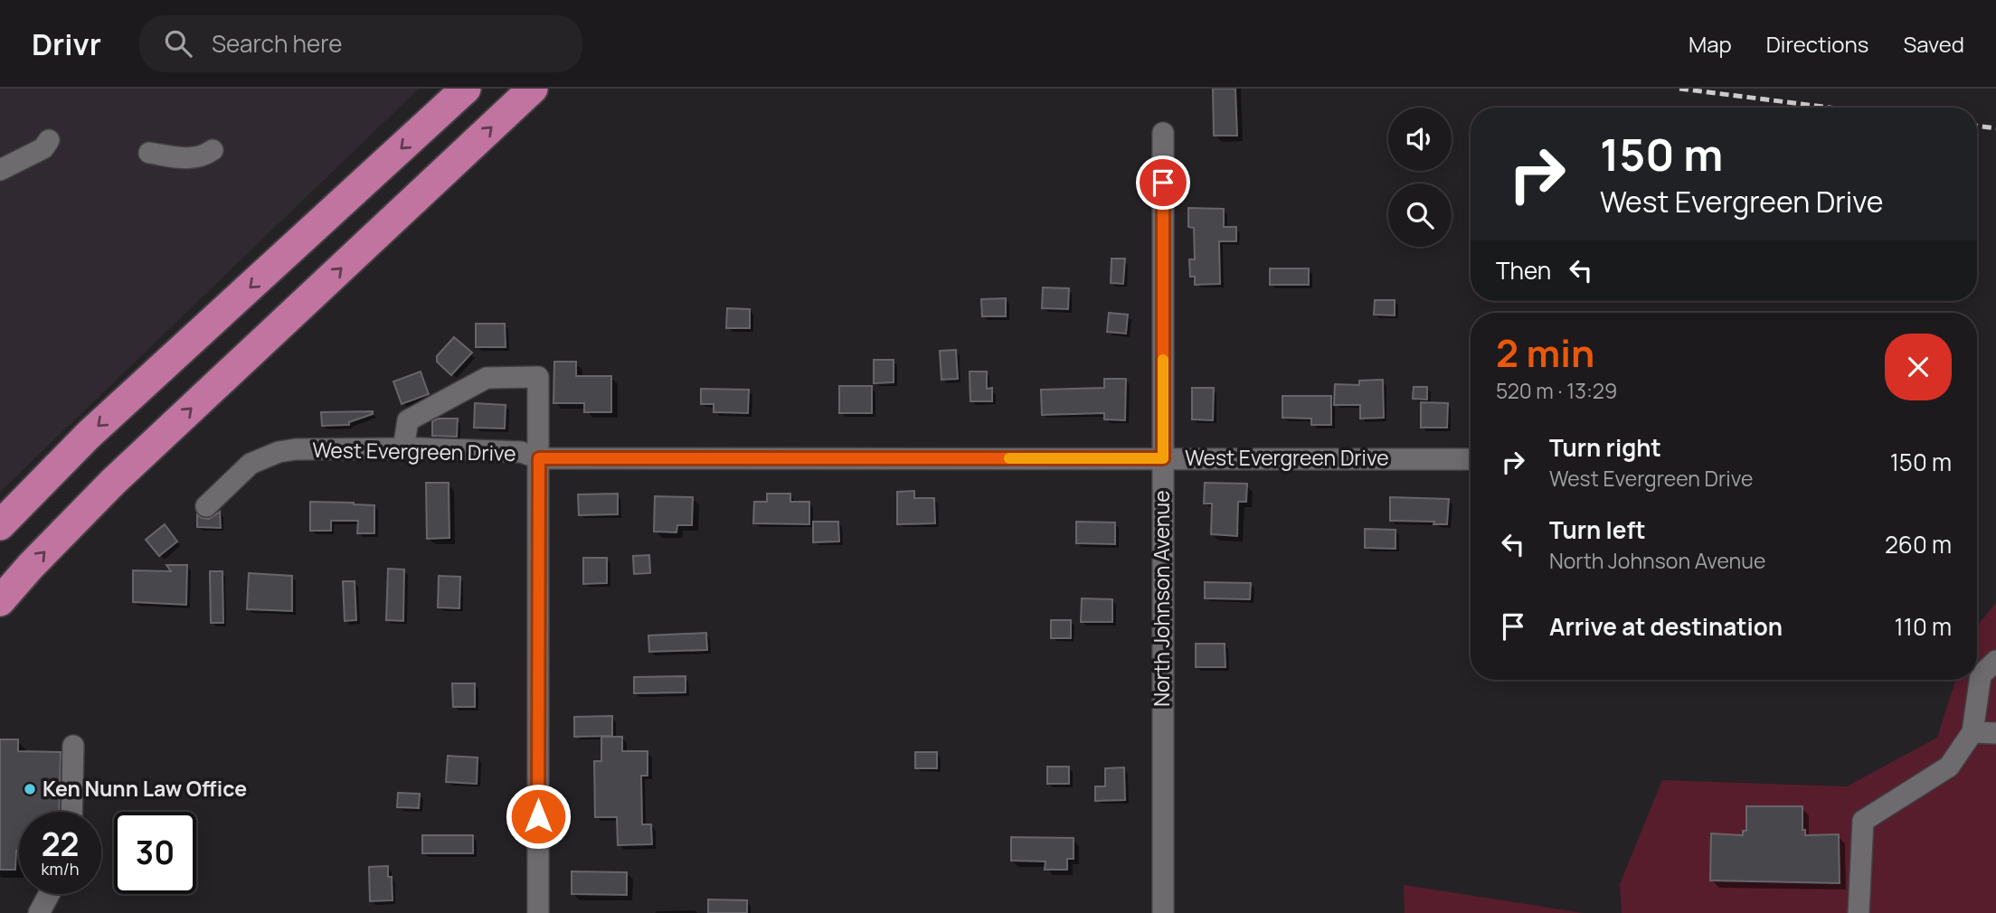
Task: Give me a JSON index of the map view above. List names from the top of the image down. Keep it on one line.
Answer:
{"streets":{"street":["West Evergreen Drive","North Johnson Avenue"]},"crossings":[["West Evergreen Drive","North Johnson Avenue"]],"places":["Ken Nunn Law Office"],"page":{"header":"Drivr","search":"Search here","nav":["Map","Directions","Saved"],"turn":["150 m","West Evergreen Drive"],"then":"Then","heading":["2 min","520 m · 13:29"],"list":[{"name":"Turn right","note":"West Evergreen Drive","value":"150 m"},{"name":"Turn left","note":"North Johnson Avenue","value":"260 m"},{"name":"Arrive at destination","value":"110 m"}],"speed":"22 km/h","limit":"30"}}
